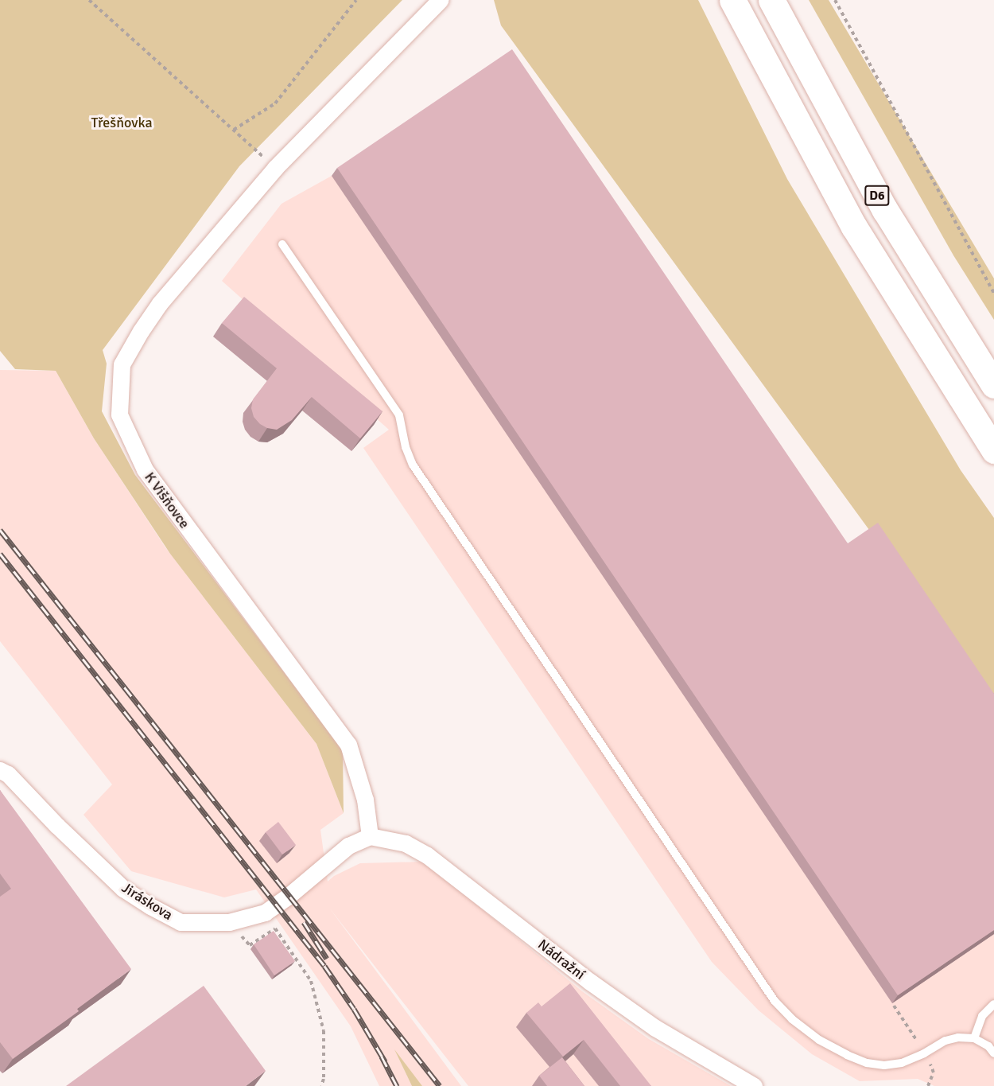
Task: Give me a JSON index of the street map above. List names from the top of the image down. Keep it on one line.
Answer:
{"streets":{"highway":["D6"],"street":["K Višňovce","Jiráskova","Nádražní"]},"crossings":[["K Višňovce","Jiráskova"],["K Višňovce","Nádražní"],["Jiráskova","Nádražní"]],"parks":["Třešňovka"]}
